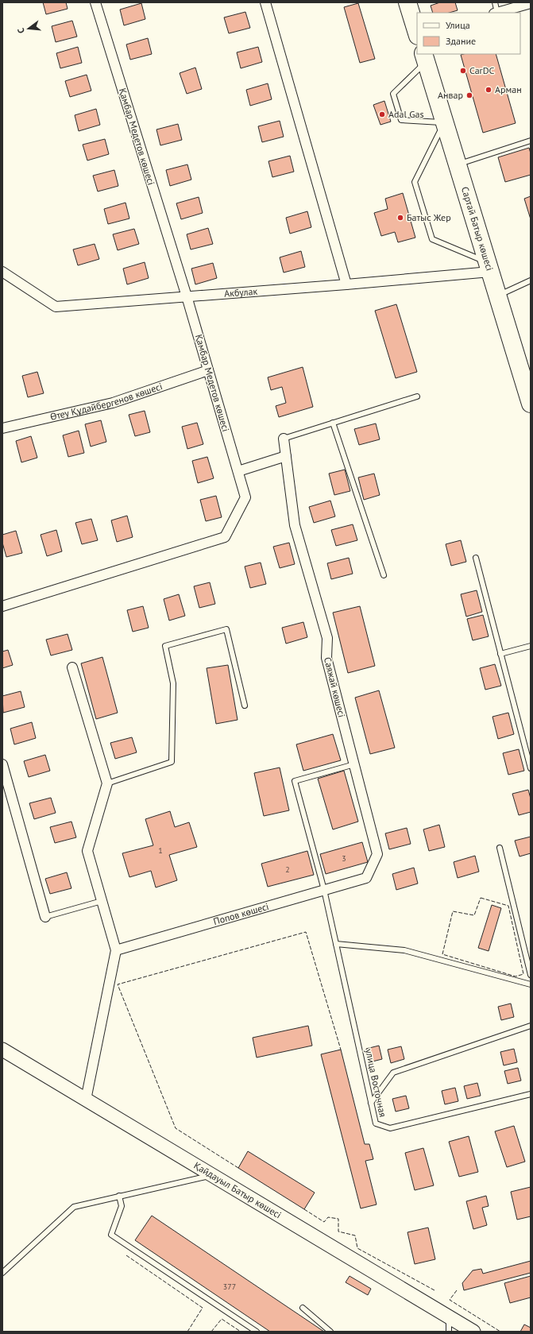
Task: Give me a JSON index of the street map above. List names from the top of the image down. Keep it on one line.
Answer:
{"streets":{"highway":["Сартай Батыр көшесі"],"street":["Қамбар Медетов көшесі","Акбулак","Өтеу Құдайбергенов көшесі","Саяжай көшесі","Попов көшесі","Қайдауыл Батыр көшесі"],"lane":["улица Восточная"]},"crossings":[["Қамбар Медетов көшесі","Акбулак"],["Қамбар Медетов көшесі","Өтеу Құдайбергенов көшесі"],["Сартай Батыр көшесі","Акбулак"],["Саяжай көшесі","Попов көшесі"],["Саяжай көшесі","улица Восточная"],["Попов көшесі","улица Восточная"]],"places":["CarDC","Арман","Анвар","Adal Gas","Батыс Жер"],"house_numbers":["1","3","2","377"],"legend":["Улица","Здание"],"north":"left"}
